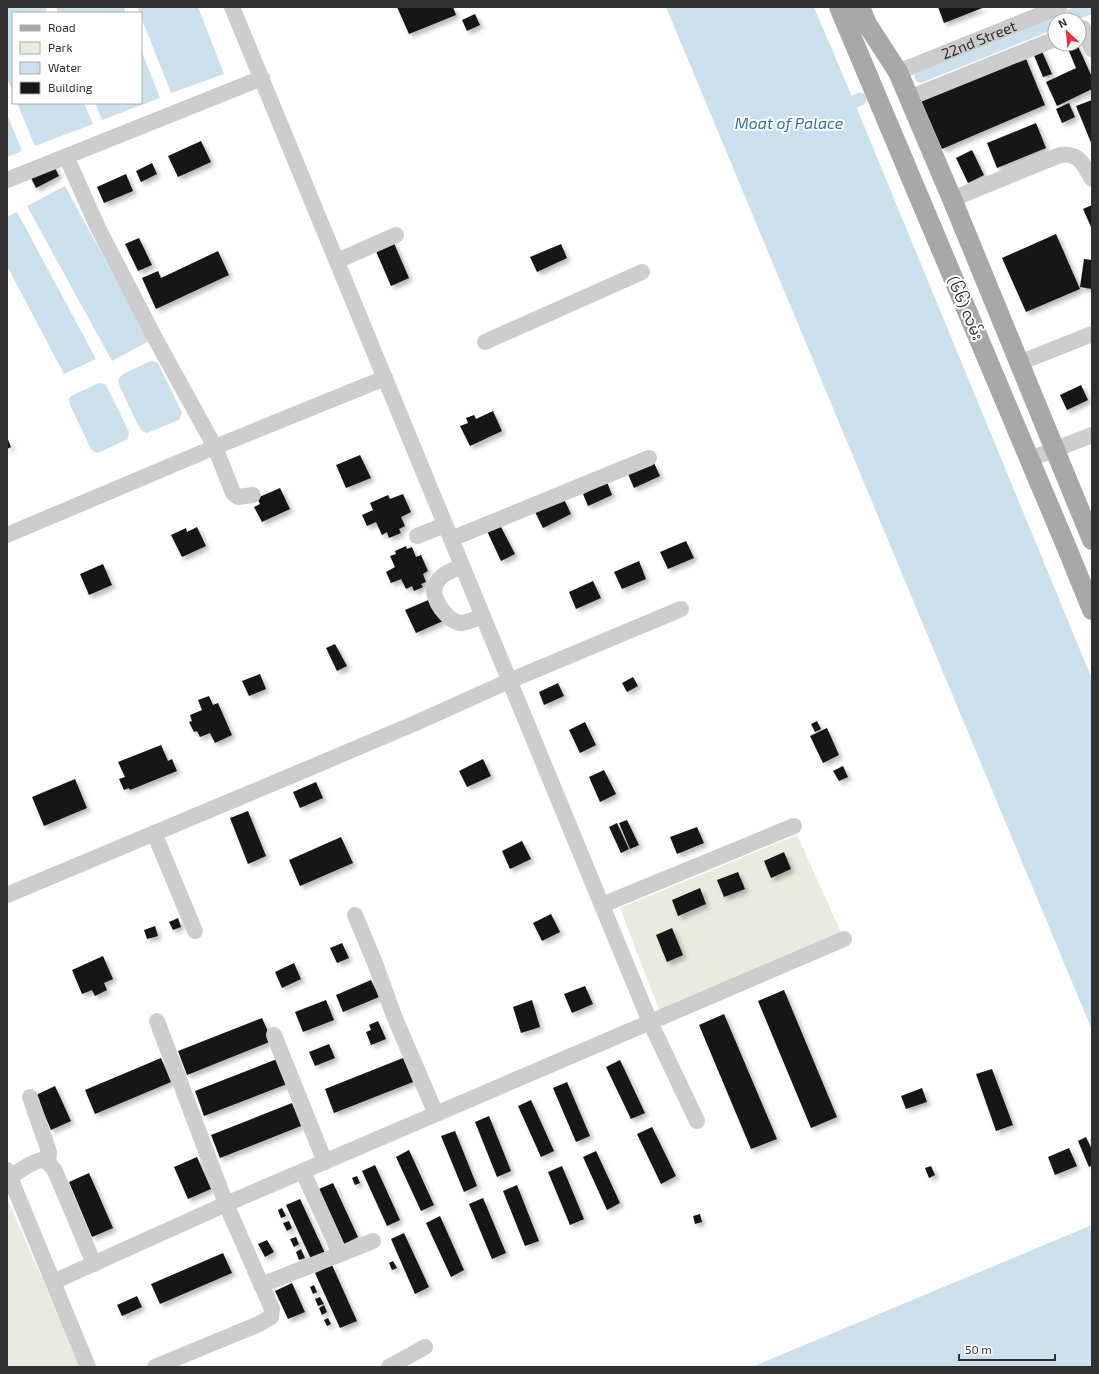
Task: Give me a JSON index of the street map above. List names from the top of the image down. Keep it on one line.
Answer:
{"streets":{"main road":["(၆၆) လမ်း"],"street":["22nd Street"]},"crossings":[["22nd Street","(၆၆) လမ်း"]],"water":["Moat of Palace"],"legend":["Road","Park","Water","Building"],"scale_bar":"50 m","north":"top left"}
